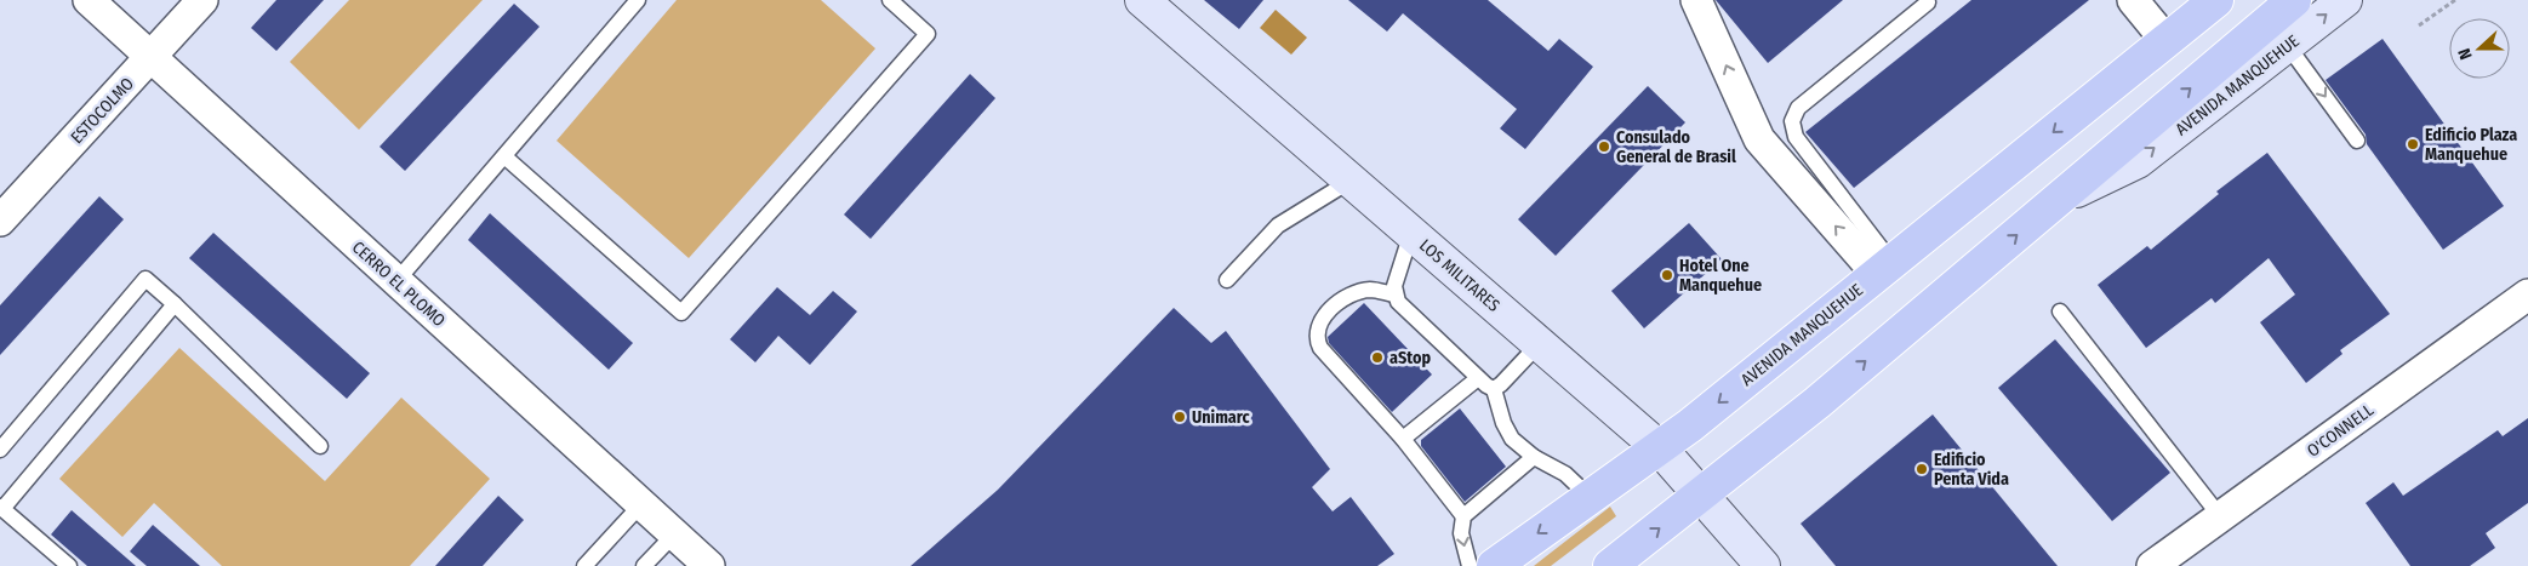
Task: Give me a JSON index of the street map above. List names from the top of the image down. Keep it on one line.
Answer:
{"streets":{"main road":["AVENIDA MANQUEHUE","LOS MILITARES"],"street":["ESTOCOLMO","CERRO EL PLOMO","O'CONNELL"]},"crossings":[["AVENIDA MANQUEHUE","LOS MILITARES"],["ESTOCOLMO","CERRO EL PLOMO"]],"places":["Edificio Plaza Manquehue","Consulado General de Brasil","Hotel One Manquehue","aStop","Unimarc","Edificio Penta Vida"],"north":"left"}
